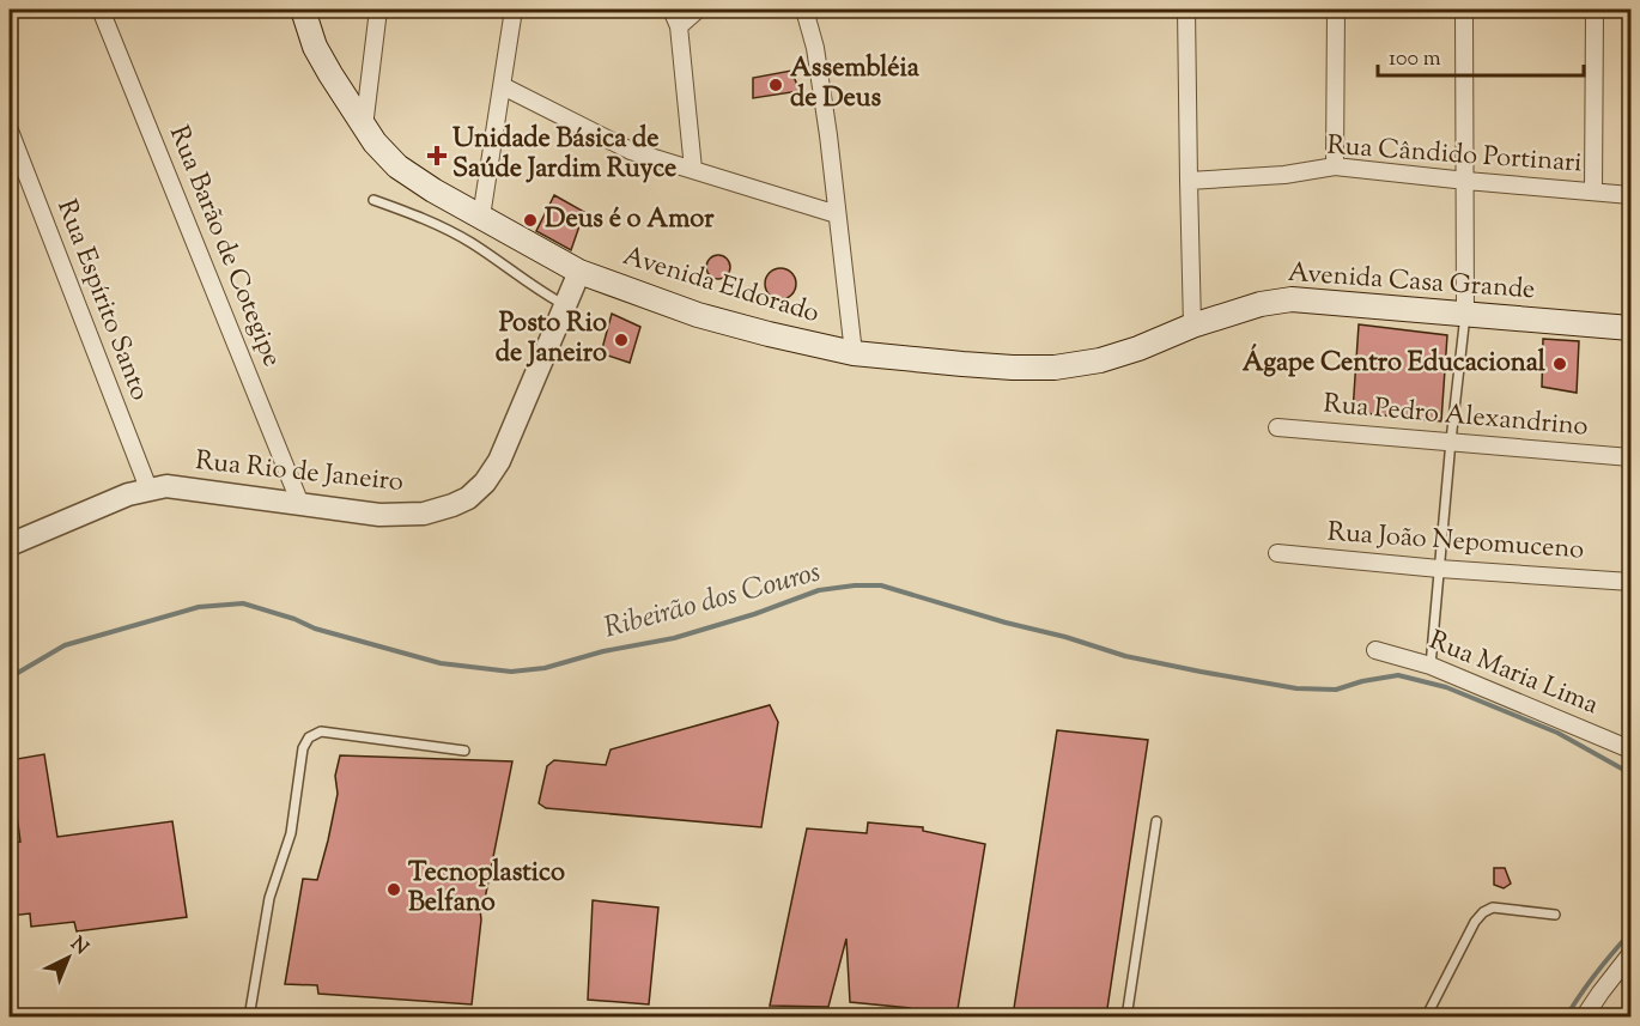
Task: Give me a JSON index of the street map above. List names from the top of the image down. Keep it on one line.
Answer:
{"streets":{"main road":["Avenida Casa Grande","Avenida Eldorado"],"street":["Rua Cândido Portinari","Rua Barão de Cotegipe","Rua Espírito Santo","Rua Pedro Alexandrino","Rua Rio de Janeiro","Rua João Nepomuceno","Rua Maria Lima"]},"crossings":[["Rua Barão de Cotegipe","Rua Rio de Janeiro"],["Avenida Casa Grande","Avenida Eldorado"],["Avenida Eldorado","Rua Rio de Janeiro"],["Rua Espírito Santo","Rua Rio de Janeiro"]],"water":["Ribeirão dos Couros"],"places":{"other":["Assembléia de Deus","Deus é o Amor","Posto Rio de Janeiro","Ágape Centro Educacional","Tecnoplastico Belfano"],"health":["Unidade Básica de Saúde Jardim Ruyce"]},"scale_bar":"100 m","north":"top right"}
